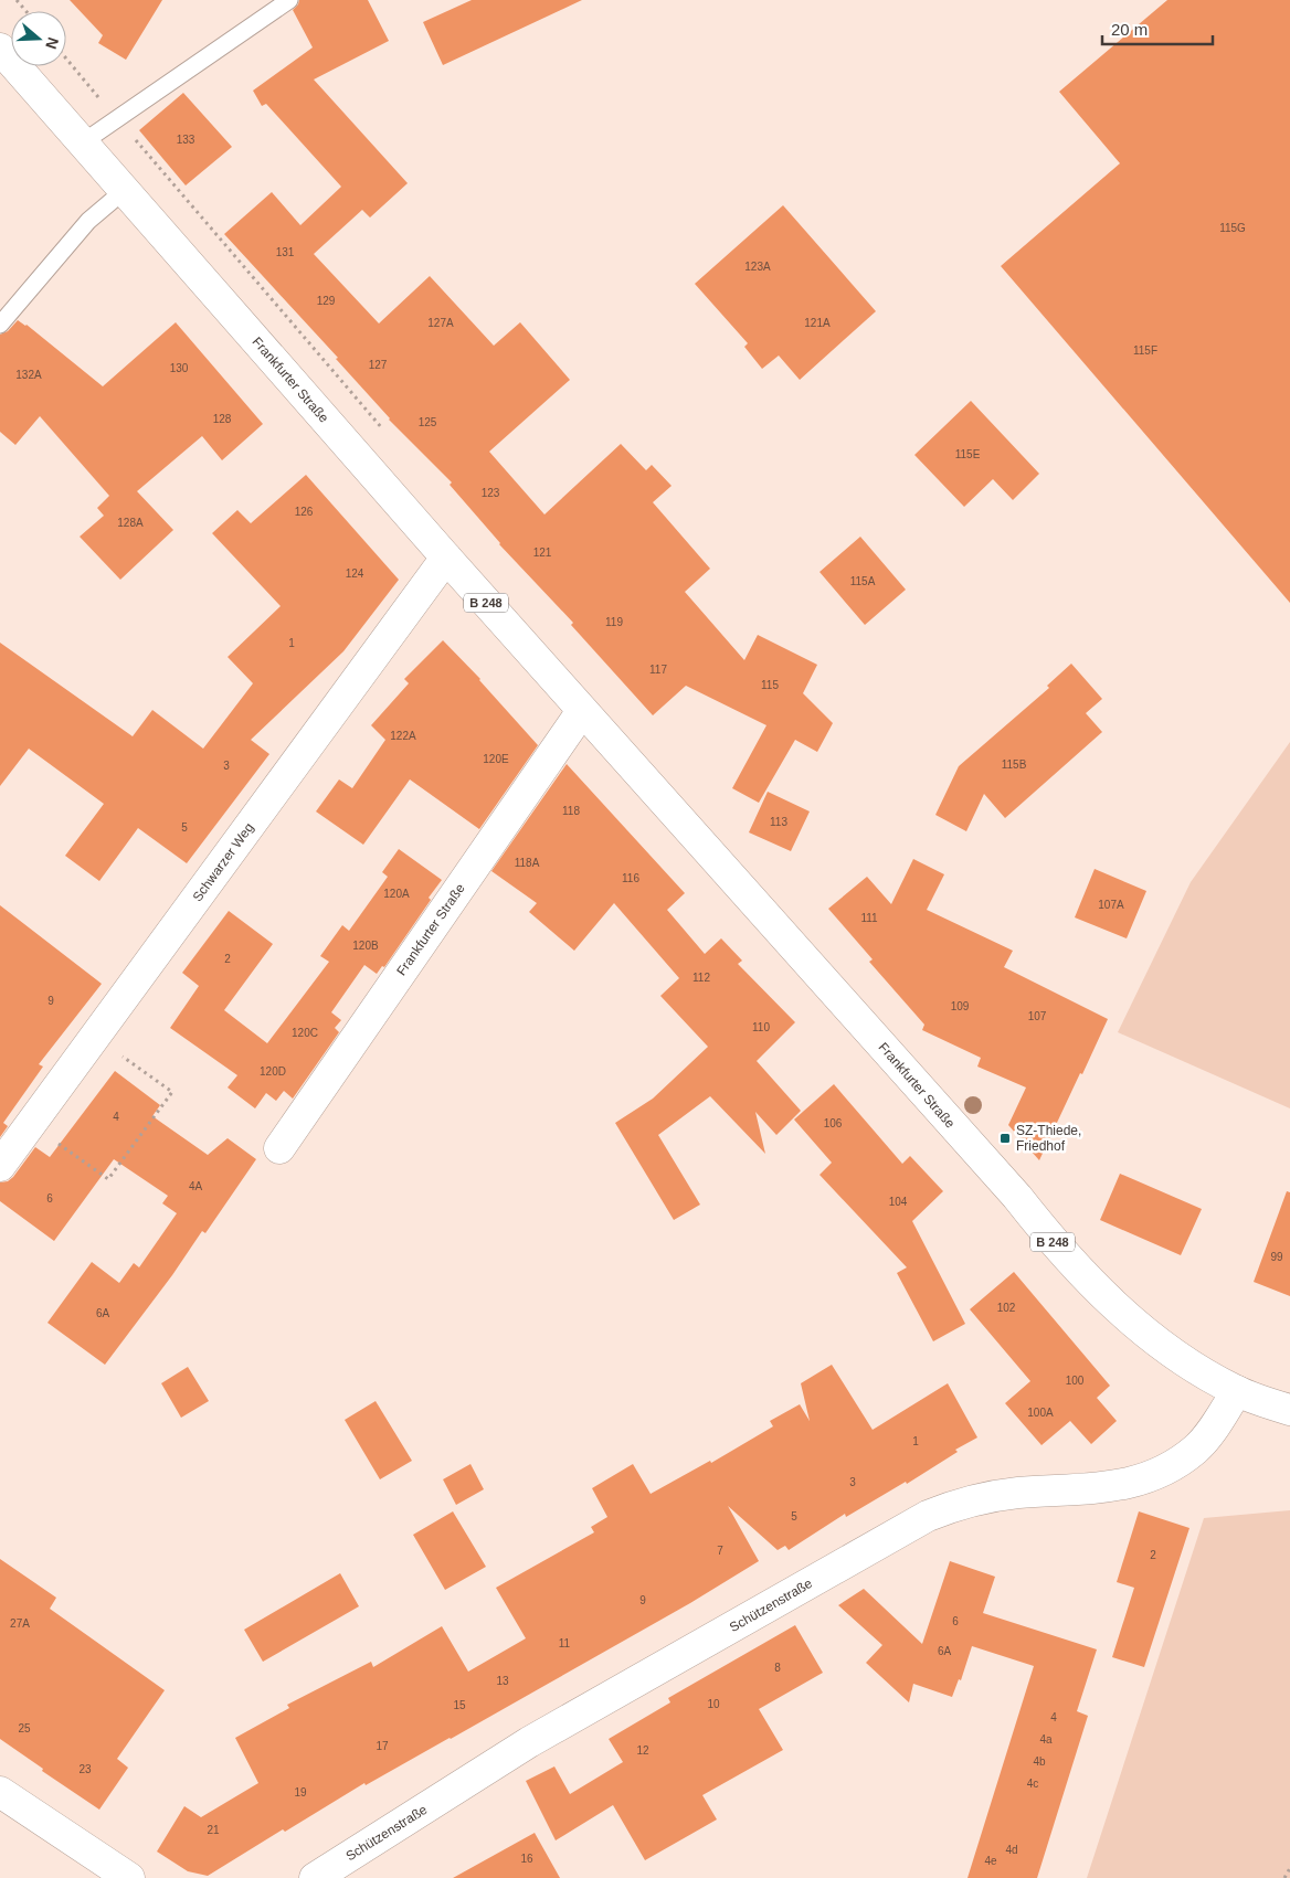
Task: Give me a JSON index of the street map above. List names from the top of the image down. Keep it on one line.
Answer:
{"streets":{"street":["Frankfurter Straße","B 248","Schwarzer Weg","Schützenstraße"]},"crossings":[["Frankfurter Straße","Schwarzer Weg"],["Frankfurter Straße","Schützenstraße"]],"places":{"transit":["SZ-Thiede, Friedhof"]},"house_numbers":["133","115G","131","123A","129","127A","121A","115F","127","130","132A","128","125","115E","123","126","128A","121","124","115A","119","1","117","115","122A","120E","115B","3","118","113","5","118A","116","120A","107A","111","120B","2","112","9","109","107","110","120C","120D","4","106","4A","6","104","99","102","6A","100","100A","1","3","5","7","2","9","6","27A","11","6A","8","13","10","15","4","25","4a","17","12","4b","23","4c","19","21","4d","16","4e"],"scale_bar":"20 m","north":"right"}
